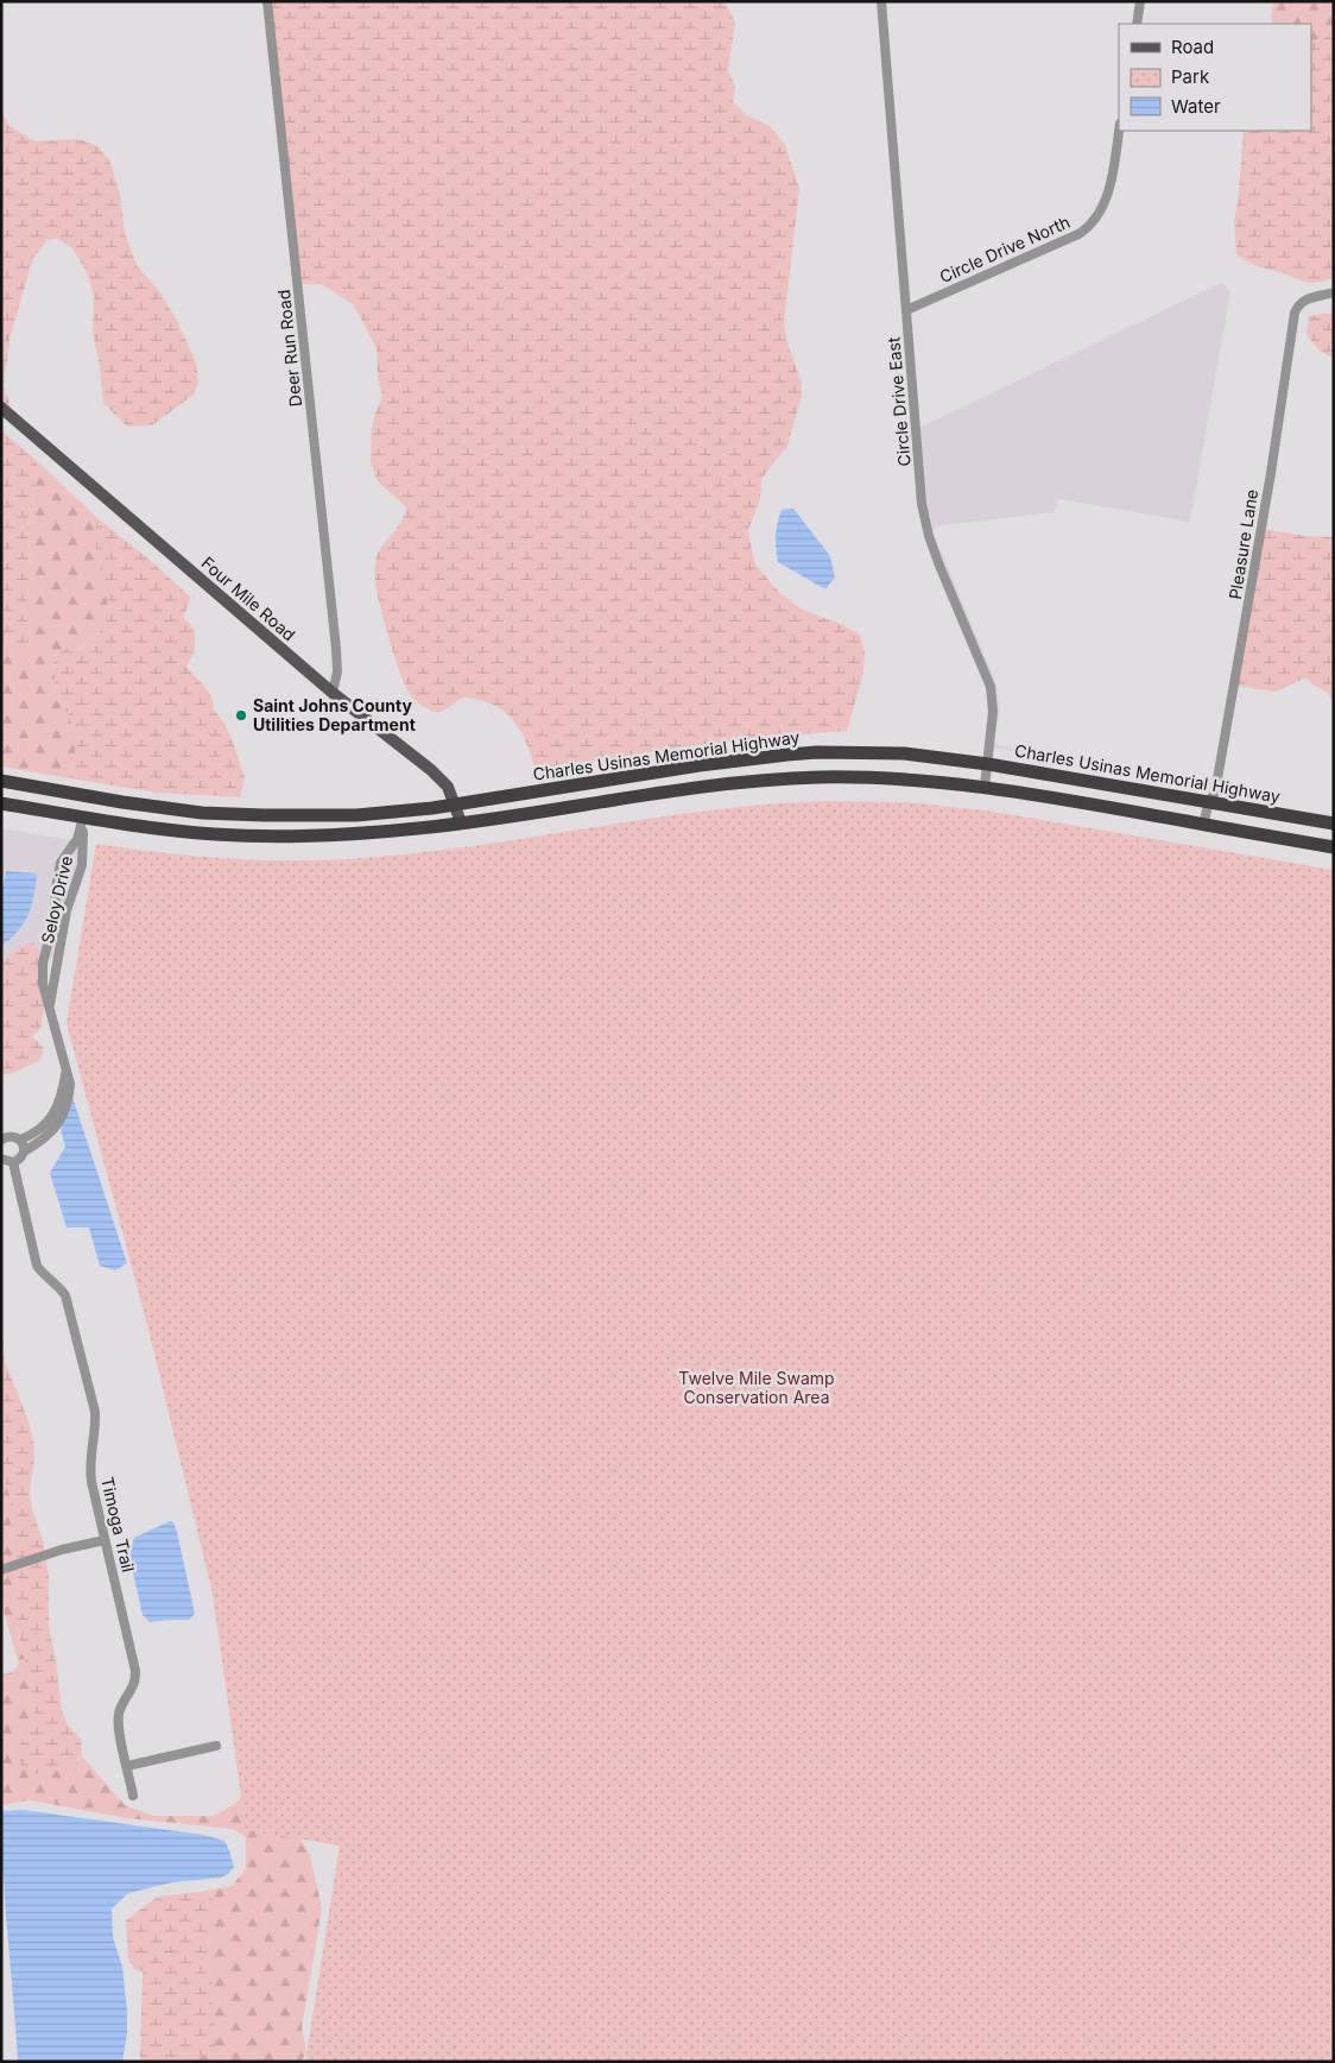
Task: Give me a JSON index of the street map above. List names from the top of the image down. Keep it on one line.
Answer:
{"streets":{"highway":["Charles Usinas Memorial Highway"],"main road":["Four Mile Road"],"street":["Circle Drive North","Deer Run Road","Circle Drive East","Pleasure Lane","Seloy Drive","Timoga Trail"]},"crossings":[["Circle Drive North","Circle Drive East"],["Deer Run Road","Four Mile Road"],["Circle Drive East","Charles Usinas Memorial Highway"],["Pleasure Lane","Charles Usinas Memorial Highway"],["Four Mile Road","Charles Usinas Memorial Highway"],["Seloy Drive","Timoga Trail"]],"parks":["Twelve Mile Swamp Conservation Area"],"places":["Saint Johns County Utilities Department"],"legend":["Road","Park","Water"]}
